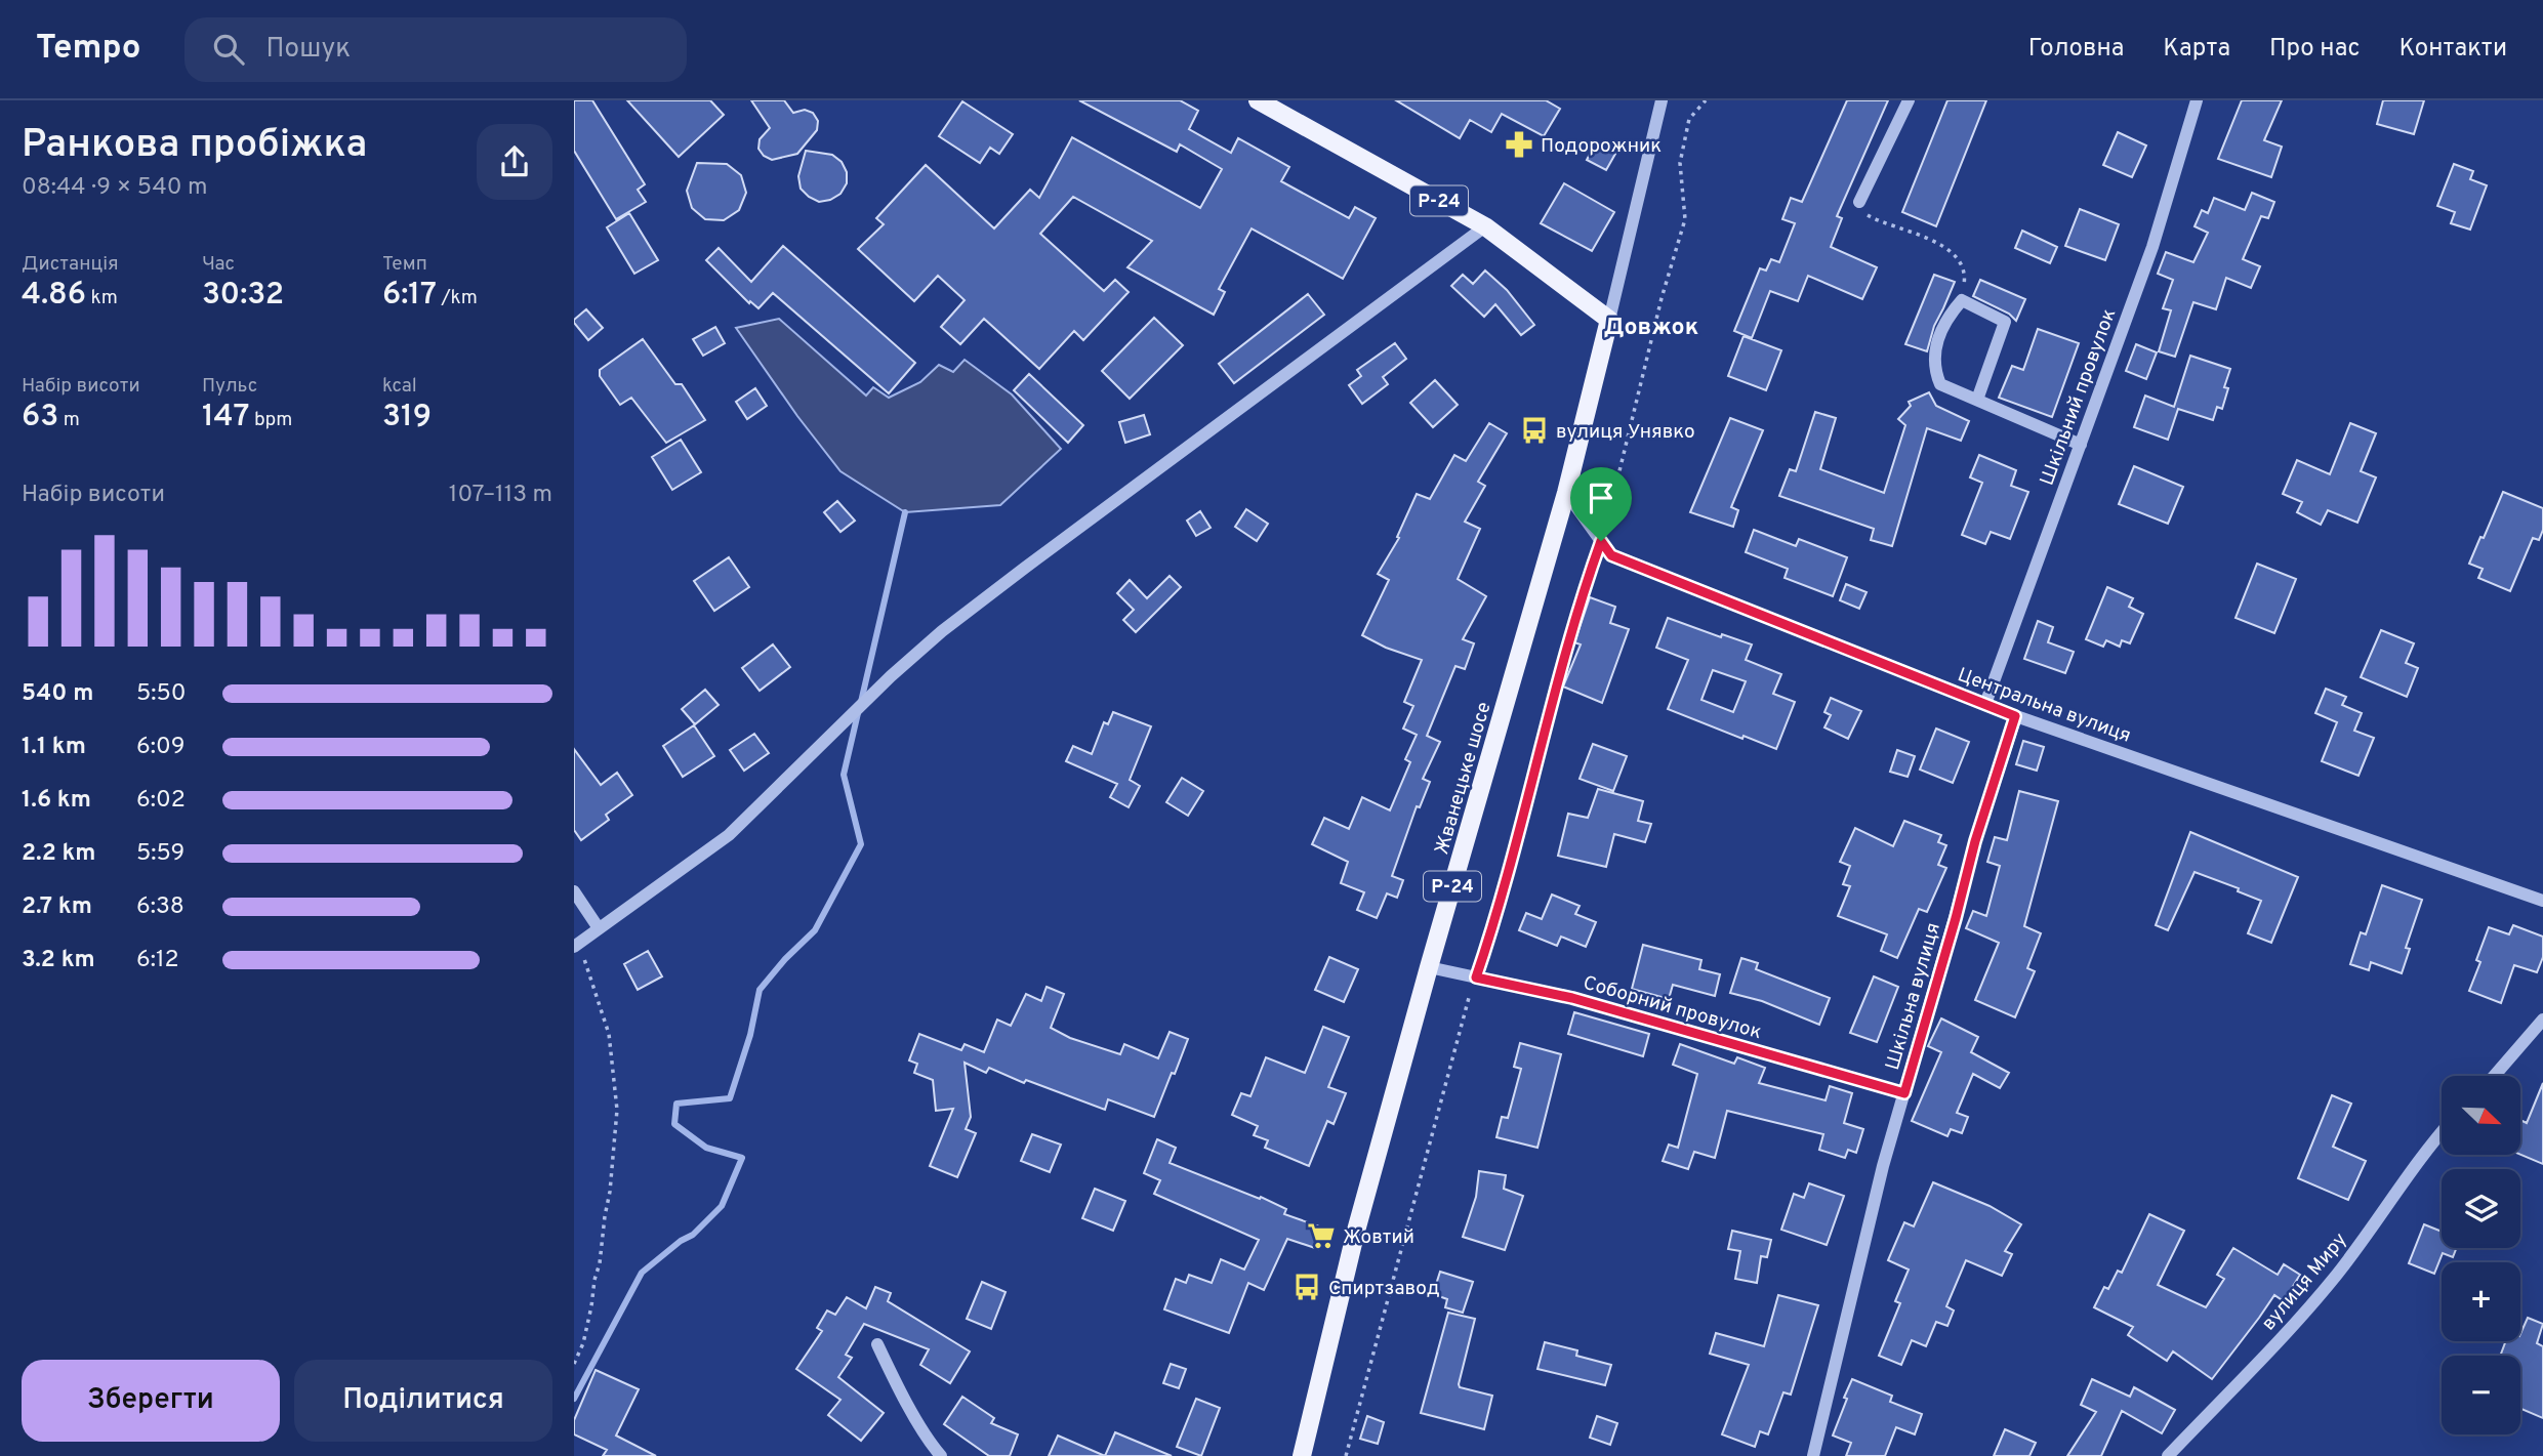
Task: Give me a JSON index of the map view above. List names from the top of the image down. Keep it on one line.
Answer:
{"streets":{"main road":["Р-24","Жванецьке шосе"],"street":["Шкільний провулок","Центральна вулиця","Шкільна вулиця","Соборний провулок","вулиця Миру"]},"crossings":[["Р-24","Жванецьке шосе"],["Шкільний провулок","Центральна вулиця"],["Центральна вулиця","Жванецьке шосе"],["Центральна вулиця","Шкільна вулиця"],["Жванецьке шосе","Соборний провулок"],["Шкільна вулиця","Соборний провулок"]],"districts":["Довжок"],"places":{"pharmacy":["Подорожник"],"bus stop":["вулиця Унявко","Спиртзавод"],"supermarket":["Жовтий"]},"north":"bottom right","page":{"header":"Tempo","search":"Пошук","nav":["Головна","Карта","Про нас","Контакти"],"heading":["Ранкова пробіжка","08:44 · 9 × 540 m"],"stats":[["Дистанція","4.86 km"],["Час","30:32"],["Темп","6:17 /km"],["Набір висоти","63 m"],["Пульс","147 bpm"],["kcal","319"]],"chart":["Набір висоти","107–113 m"],"list":[{"name":"540 m","note":"5:50"},{"name":"1.1 km","note":"6:09"},{"name":"1.6 km","note":"6:02"},{"name":"2.2 km","note":"5:59"},{"name":"2.7 km","note":"6:38"},{"name":"3.2 km","note":"6:12"}],"map_buttons":["+","−"],"buttons":["Зберегти","Поділитися"]}}
